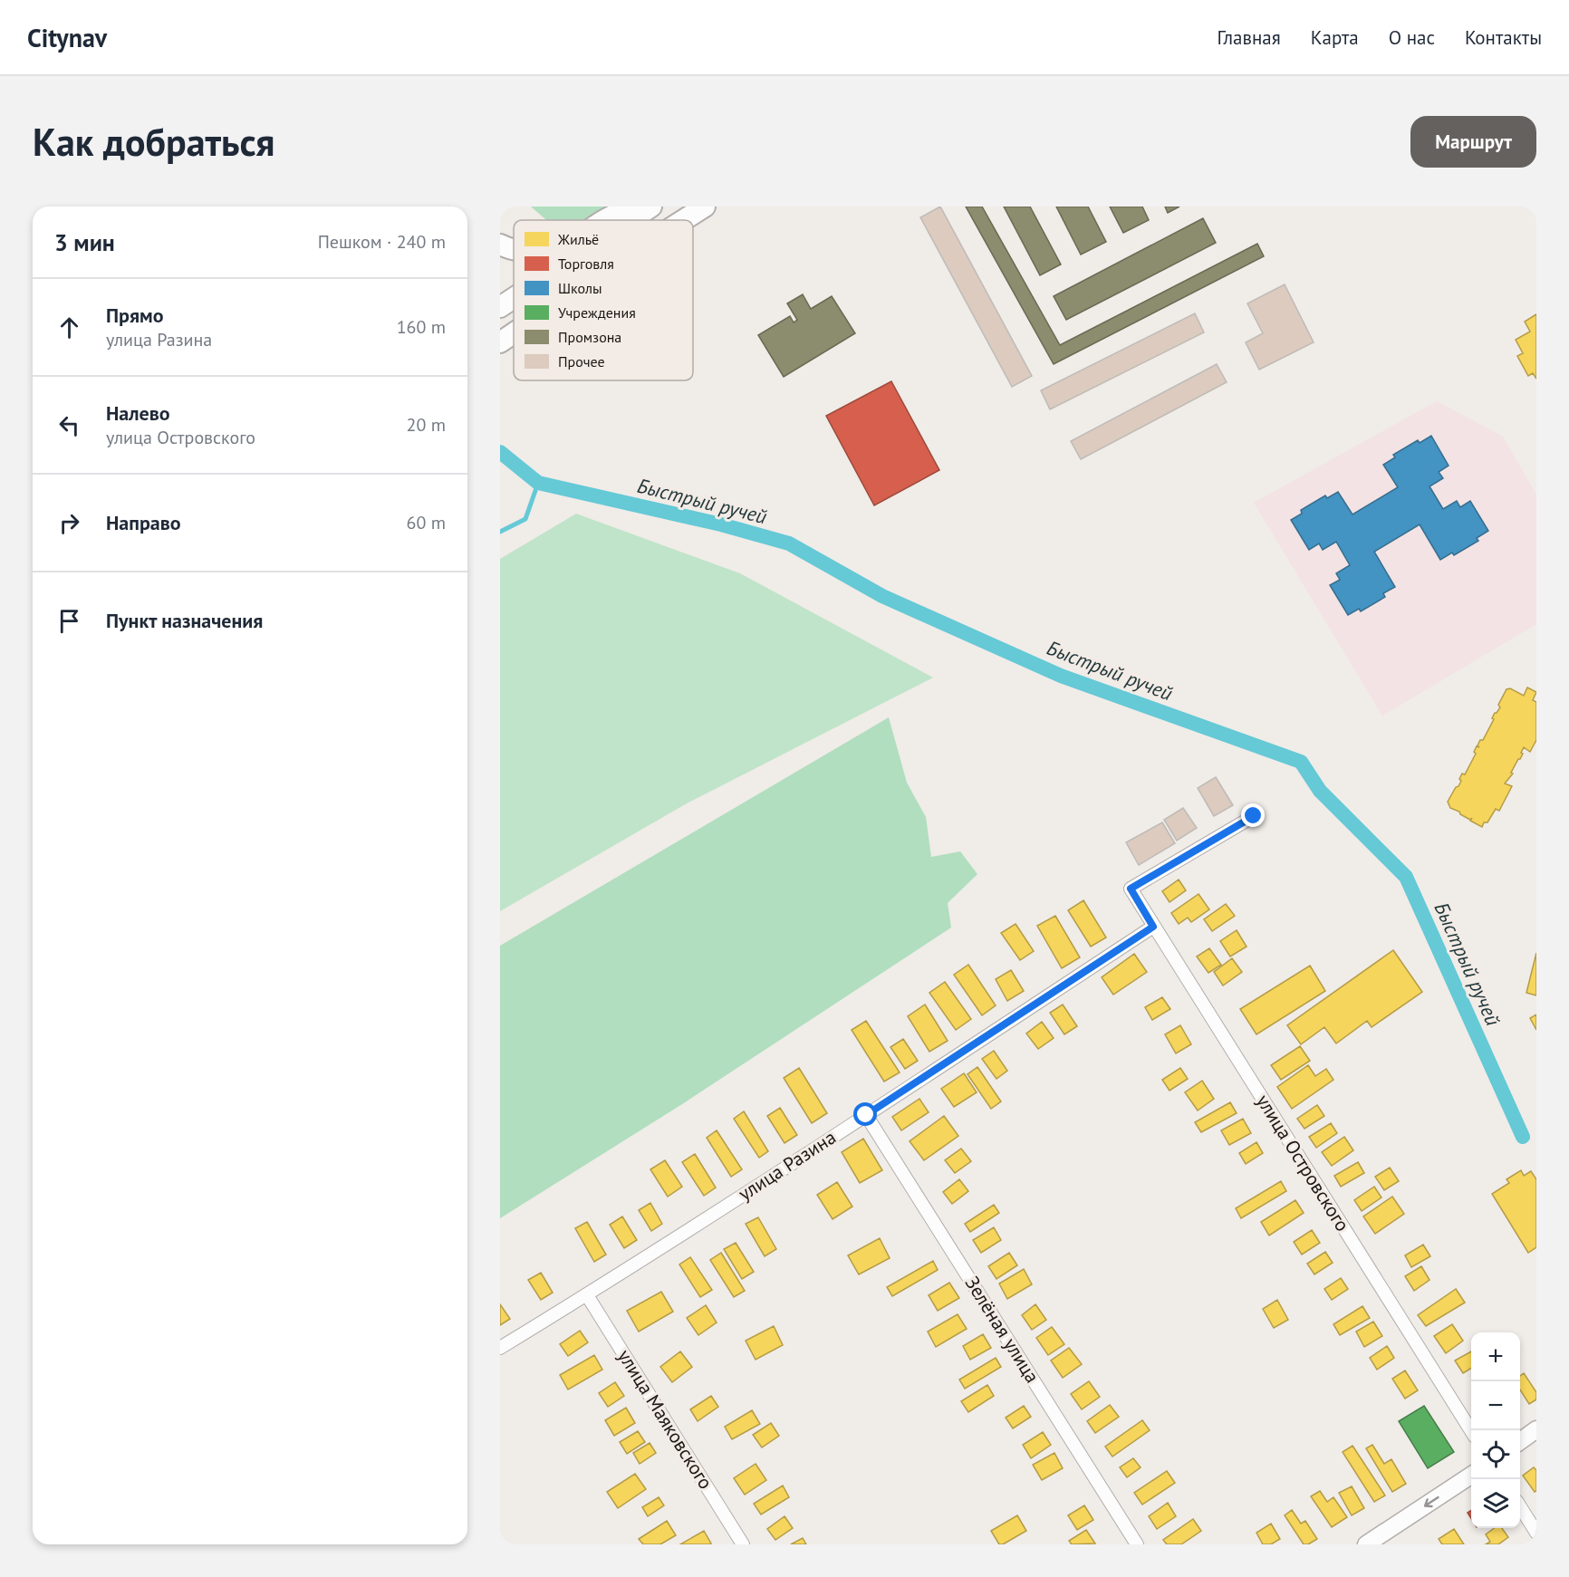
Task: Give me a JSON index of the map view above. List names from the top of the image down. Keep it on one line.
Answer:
{"streets":{"street":["улица Островского","улица Разина","Зелёная улица","улица Маяковского"]},"crossings":[["улица Островского","улица Разина"],["улица Разина","Зелёная улица"],["улица Разина","улица Маяковского"]],"water":["Быстрый ручей"],"legend":["Жильё","Торговля","Школы","Учреждения","Промзона","Прочее"],"page":{"header":"Citynav","nav":["Главная","Карта","О нас","Контакты"],"buttons":"Маршрут","title":"Как добраться","heading":["3 мин","Пешком · 240 m"],"list":[["Прямо","улица Разина","160 m"],["Налево","улица Островского","20 m"],["Направо","60 m"],"Пункт назначения"],"map_buttons":["+","−"]}}
